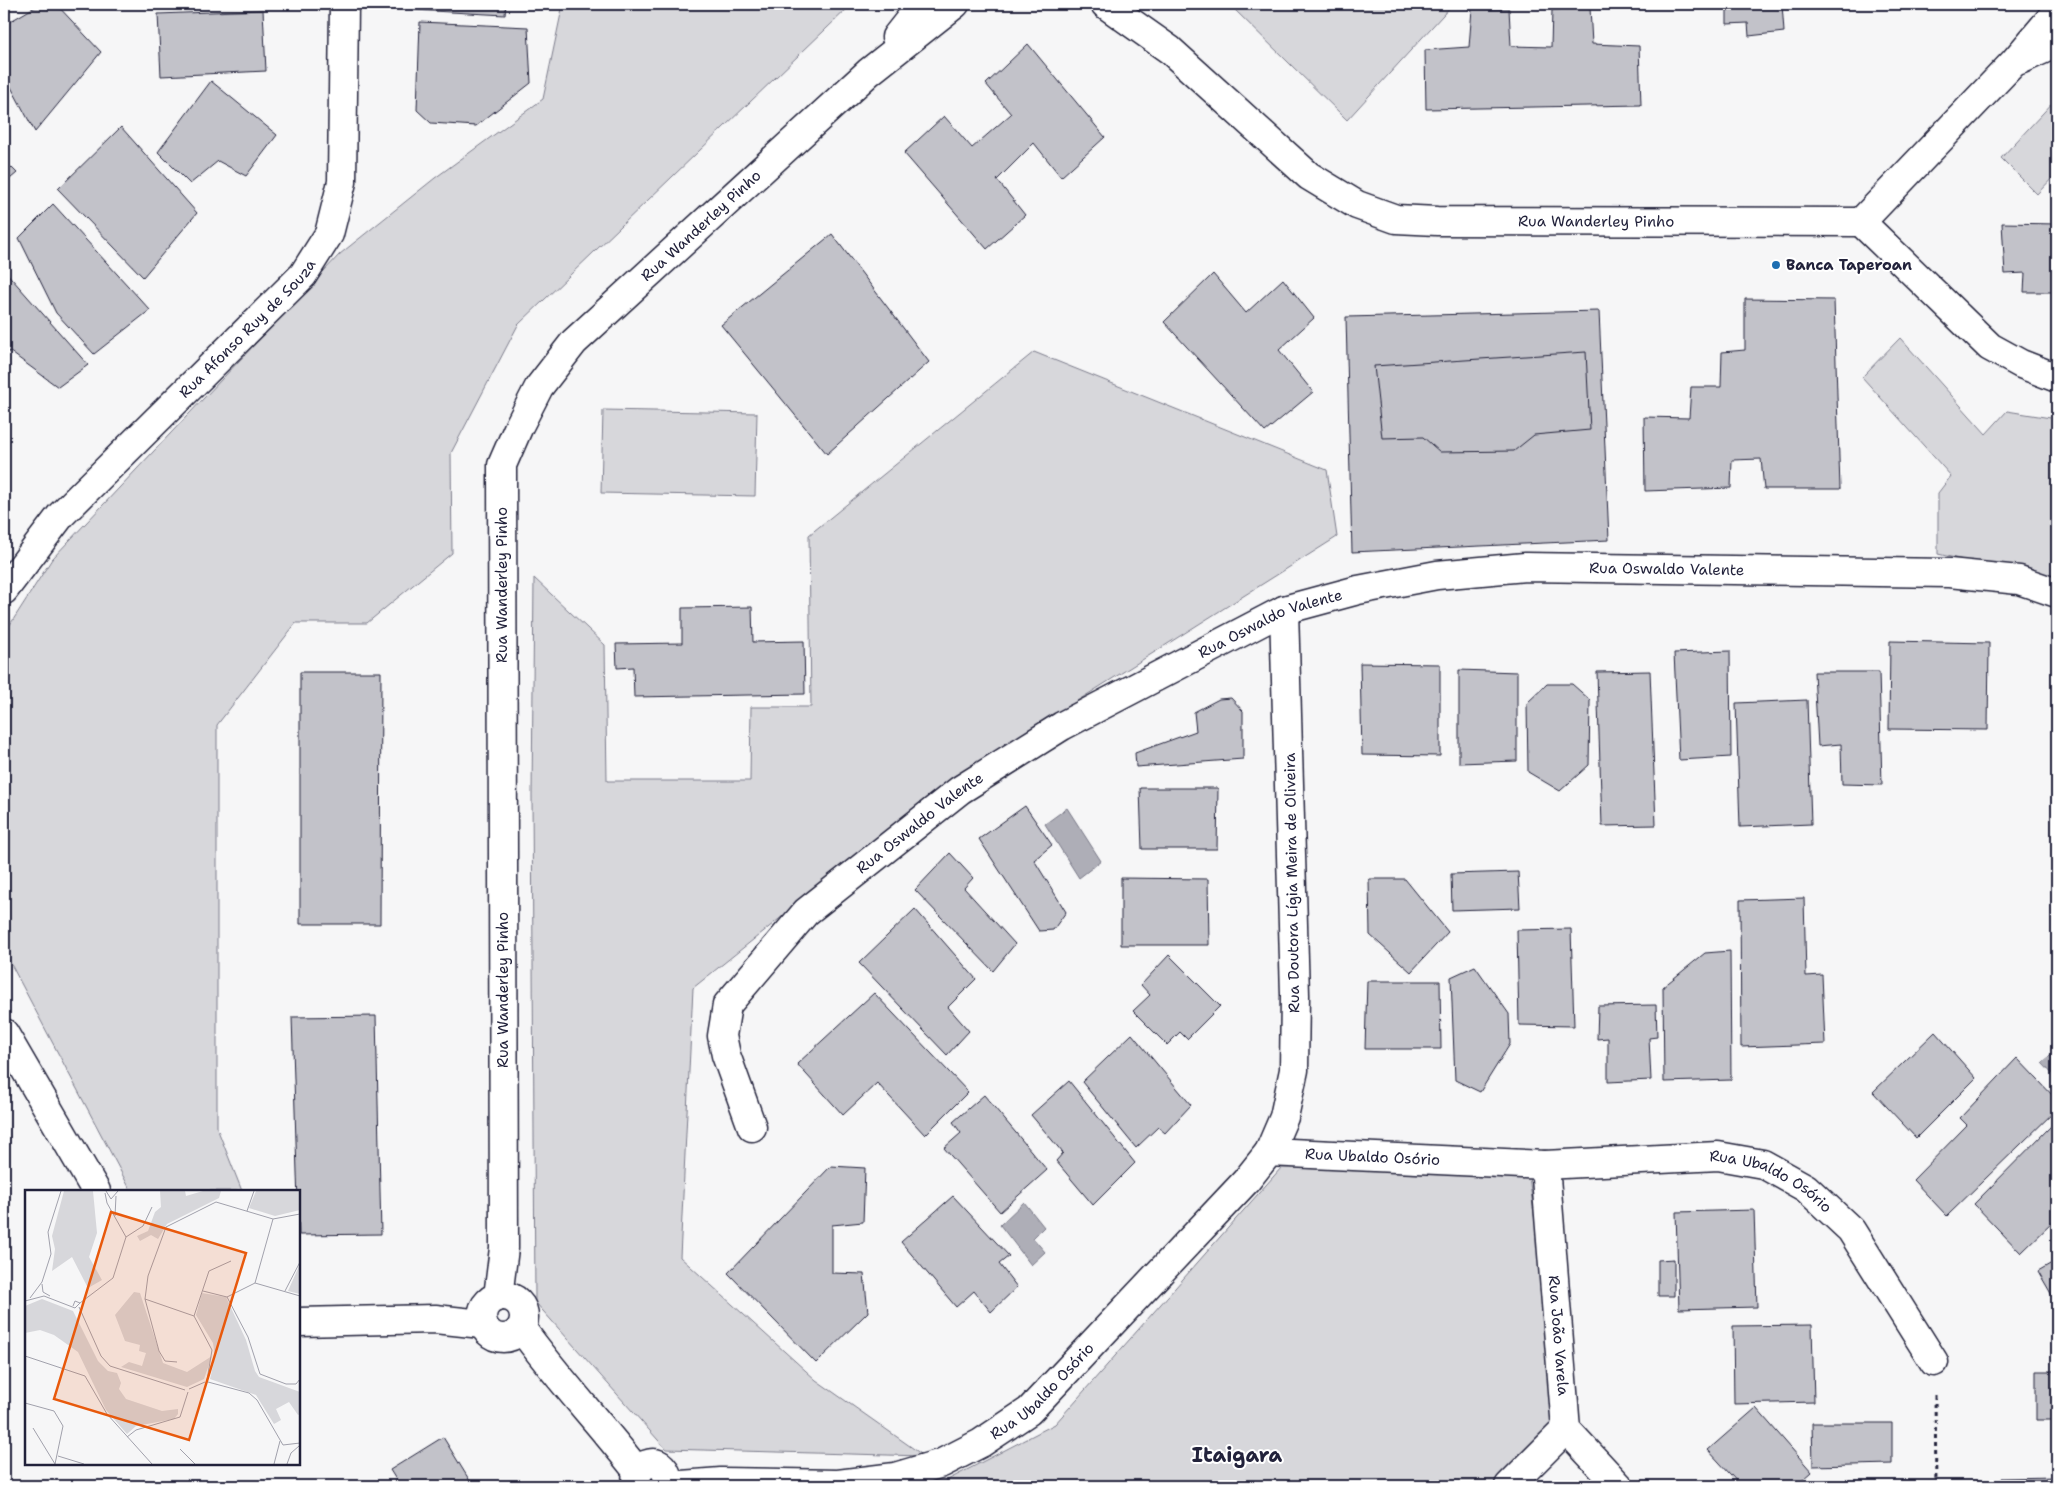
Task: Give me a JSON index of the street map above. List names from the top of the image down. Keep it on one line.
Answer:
{"streets":{"street":["Rua Wanderley Pinho","Rua Afonso Ruy de Souza","Rua Oswaldo Valente","Rua Doutora Lígia Meira de Oliveira","Rua Ubaldo Osório","Rua João Varela"]},"crossings":[["Rua Oswaldo Valente","Rua Doutora Lígia Meira de Oliveira"],["Rua Doutora Lígia Meira de Oliveira","Rua Ubaldo Osório"],["Rua Ubaldo Osório","Rua João Varela"]],"districts":["Itaigara"],"places":["Banca Taperoan"]}
